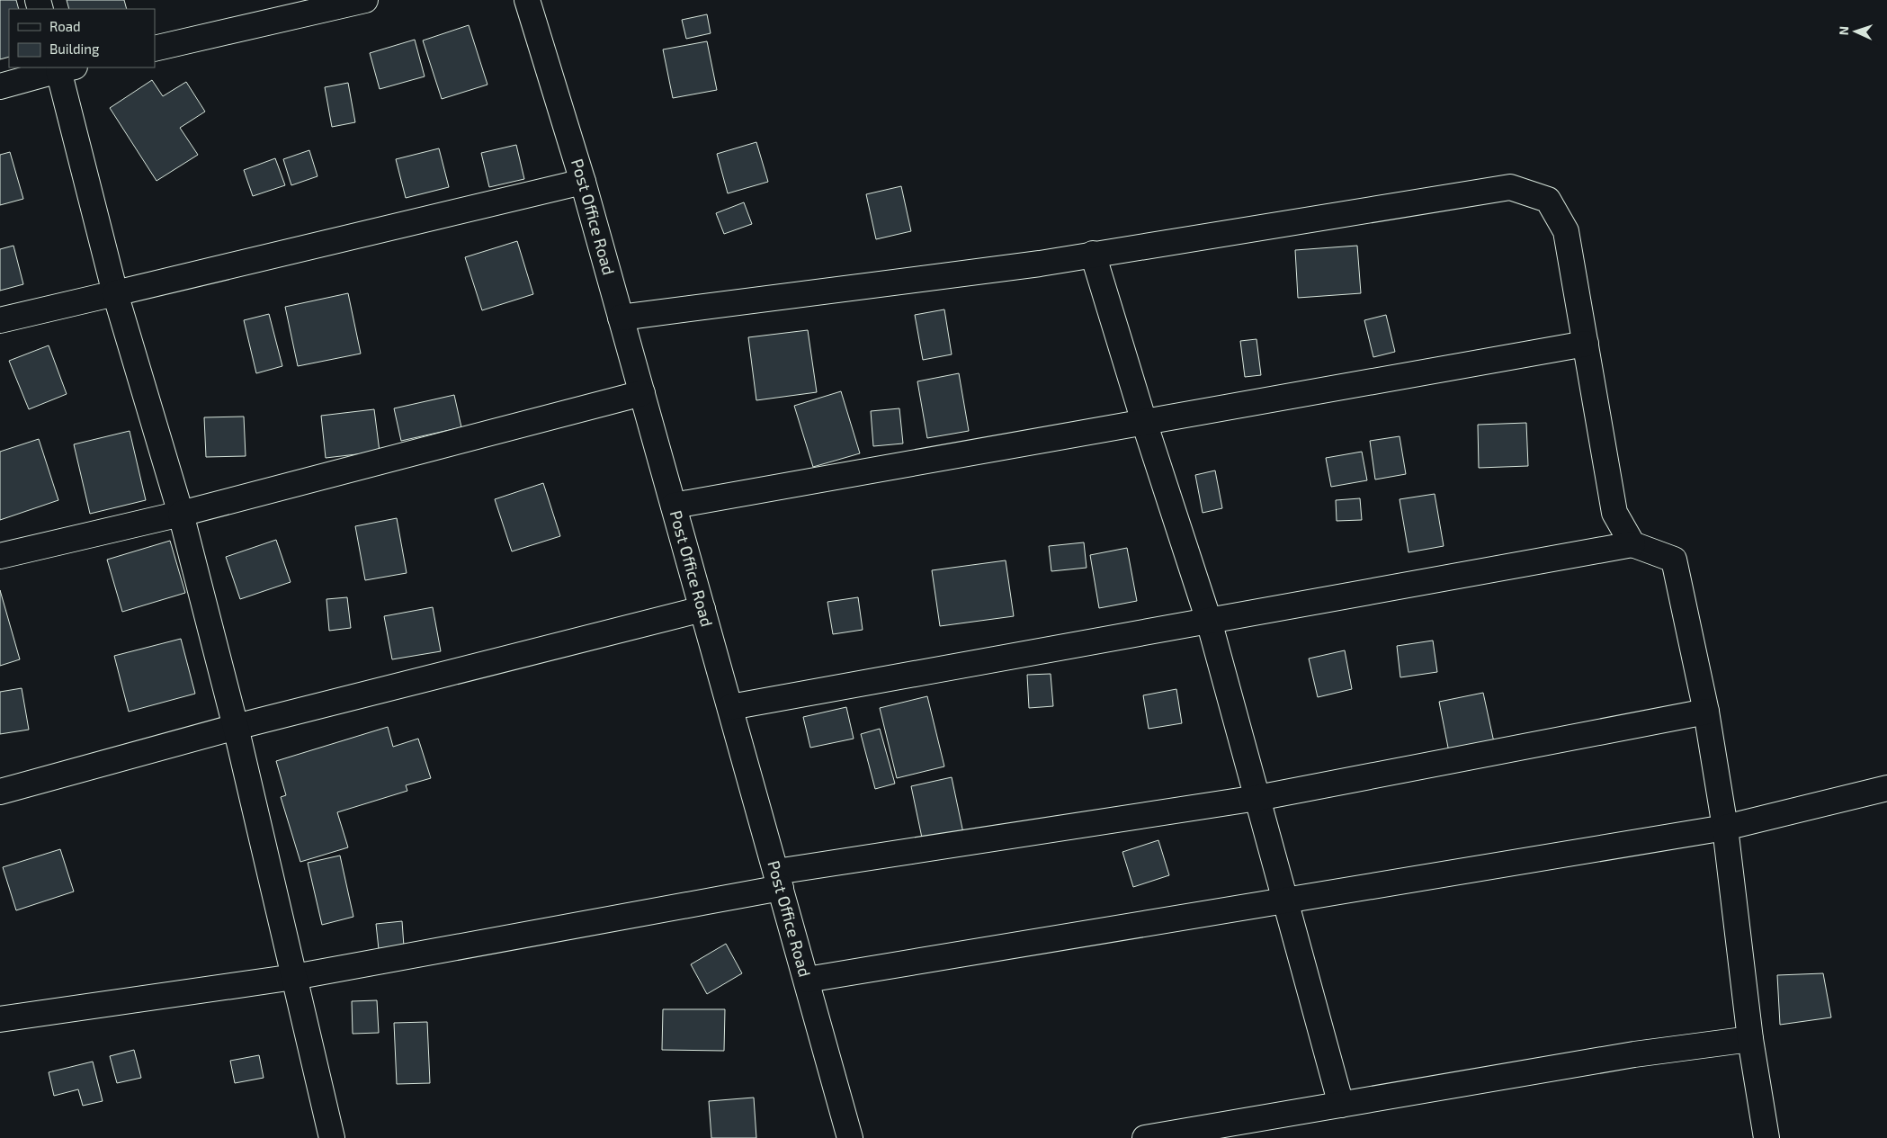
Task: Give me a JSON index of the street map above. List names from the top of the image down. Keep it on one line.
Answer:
{"streets":{"street":["Post Office Road"]},"legend":["Road","Building"],"north":"left"}
